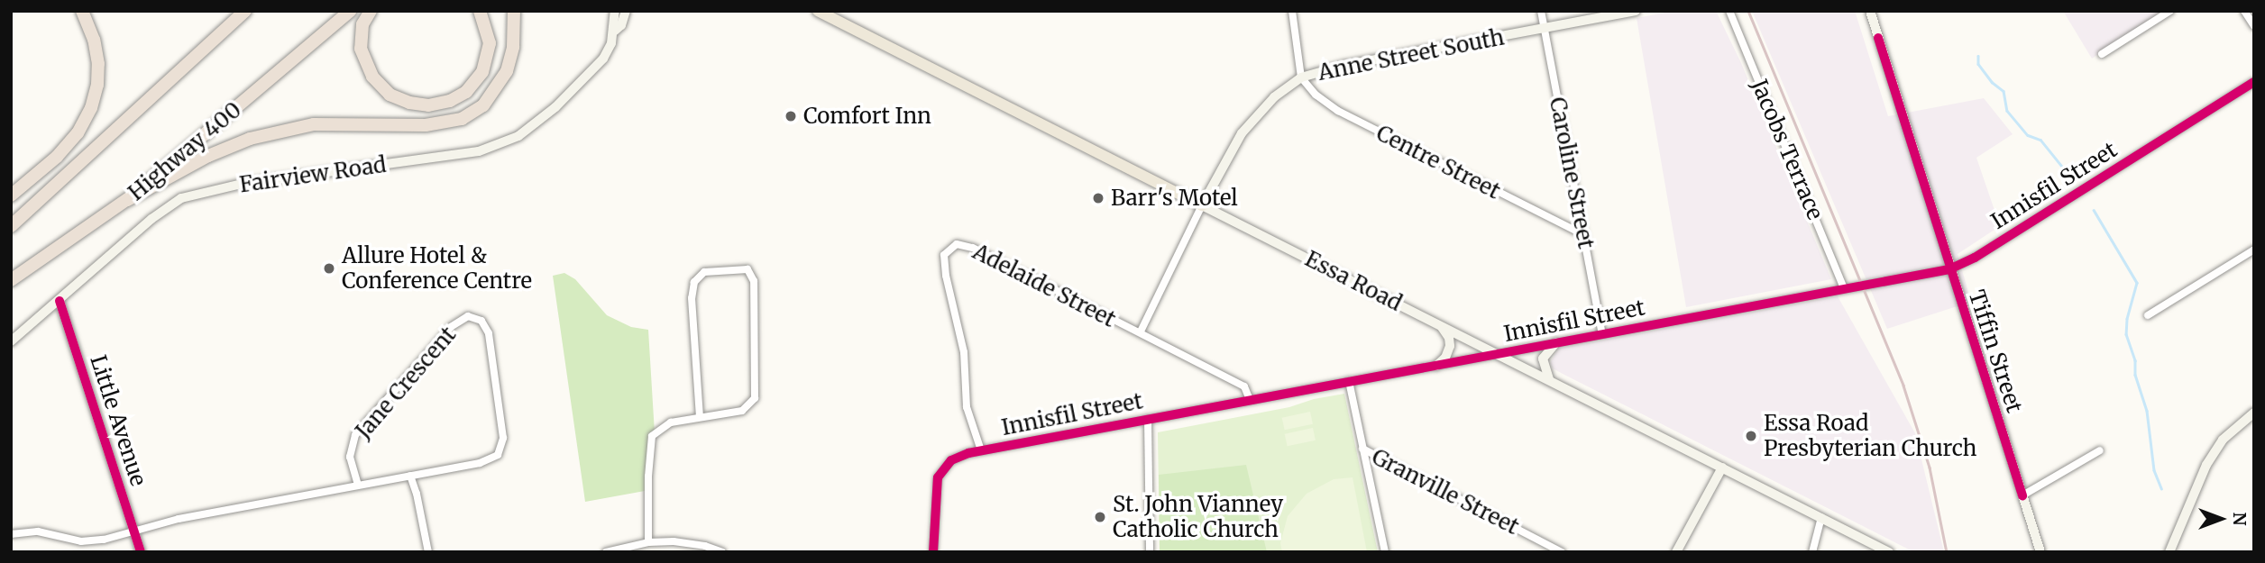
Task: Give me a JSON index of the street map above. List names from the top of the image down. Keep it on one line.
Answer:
{"streets":{"highway":["Highway 400"],"main road":["Essa Road"],"street":["Anne Street South","Jacobs Terrace","Centre Street","Caroline Street","Fairview Road","Innisfil Street","Adelaide Street","Tiffin Street","Jane Crescent","Little Avenue","Granville Street"]},"crossings":[["Anne Street South","Centre Street"],["Anne Street South","Caroline Street"],["Anne Street South","Essa Road"],["Anne Street South","Adelaide Street"],["Jacobs Terrace","Innisfil Street"],["Centre Street","Caroline Street"],["Caroline Street","Innisfil Street"],["Fairview Road","Little Avenue"],["Innisfil Street","Essa Road"],["Innisfil Street","Adelaide Street"],["Innisfil Street","Tiffin Street"],["Jane Crescent","Little Avenue"]],"places":["Comfort Inn","Barr's Motel","Allure Hotel & Conference Centre","Essa Road Presbyterian Church","St. John Vianney Catholic Church"],"north":"right"}
